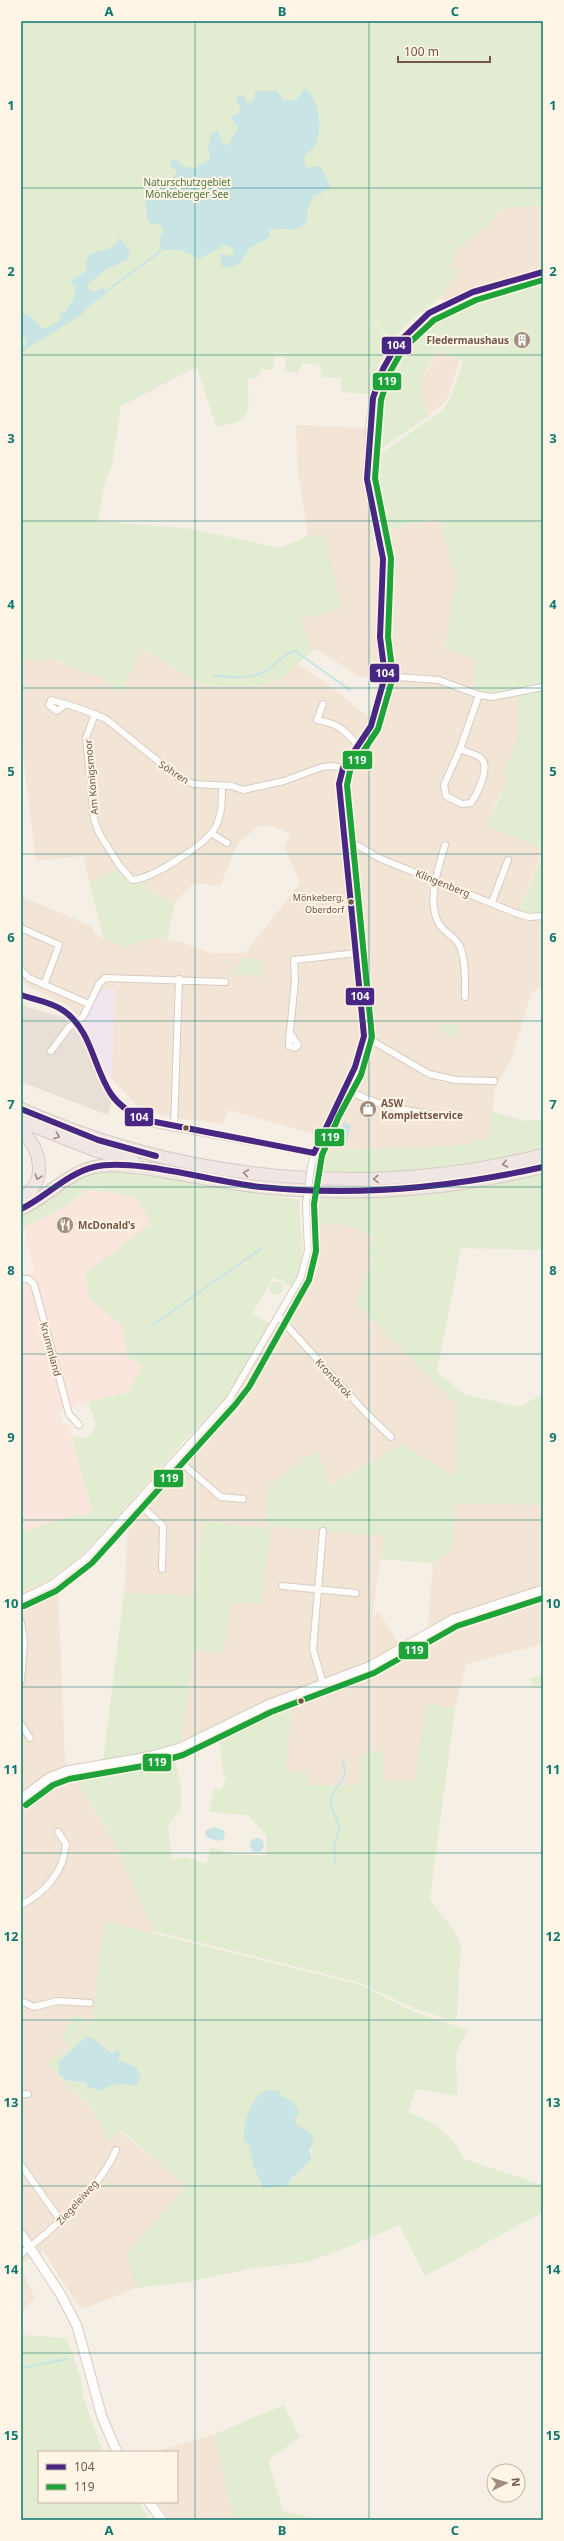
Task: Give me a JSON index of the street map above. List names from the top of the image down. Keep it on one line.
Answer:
{"streets":{"street":["Söhren","Am Königsmoor","Klingenberg","Krummland","Kronsbrok","Ziegeleiweg"]},"crossings":[["Söhren","Am Königsmoor"]],"parks":["Naturschutzgebiet Mönkeberger See"],"places":{"building":["Fledermaushaus"],"other":["Mönkeberg, Oberdorf"],"shop":["ASW Komplettservice"],"restaurant":["McDonald's"]},"lines":["transit line 104","transit line 119"],"legend":["104","119"],"scale_bar":"100 m","north":"right","grid":{"columns":["A","B","C"],"rows":["1","2","3","4","5","6","7","8","9","10","11","12","13","14","15"]}}
